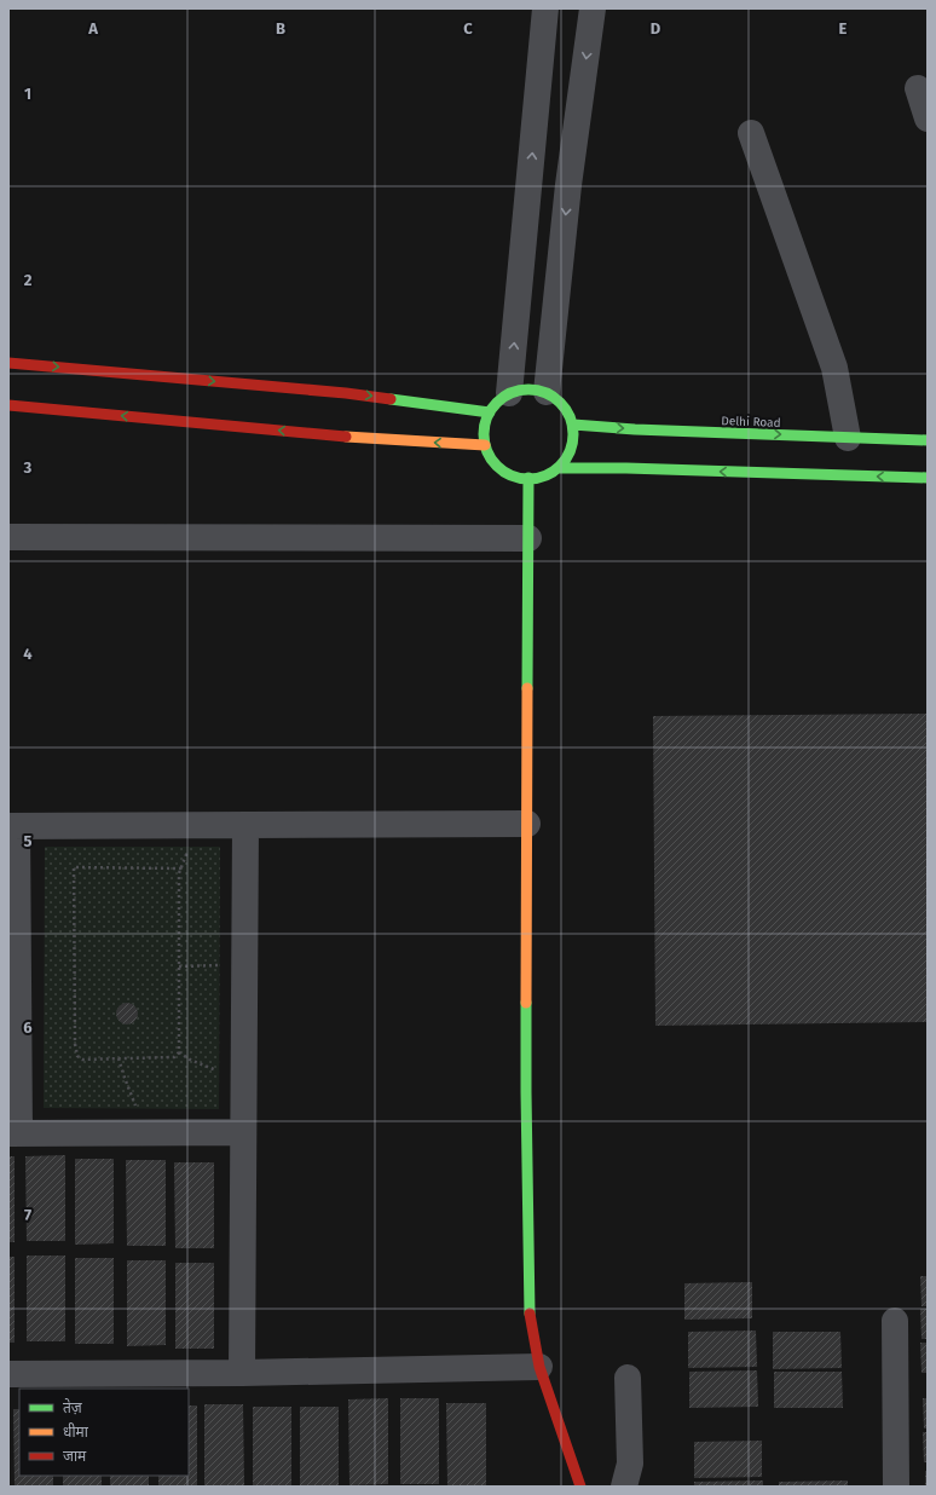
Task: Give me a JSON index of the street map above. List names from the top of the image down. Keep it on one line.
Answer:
{"streets":{"main road":["Delhi Road"]},"legend":["तेज़","धीमा","जाम"],"grid":{"columns":["A","B","C","D","E"],"rows":["1","2","3","4","5","6","7"]}}
